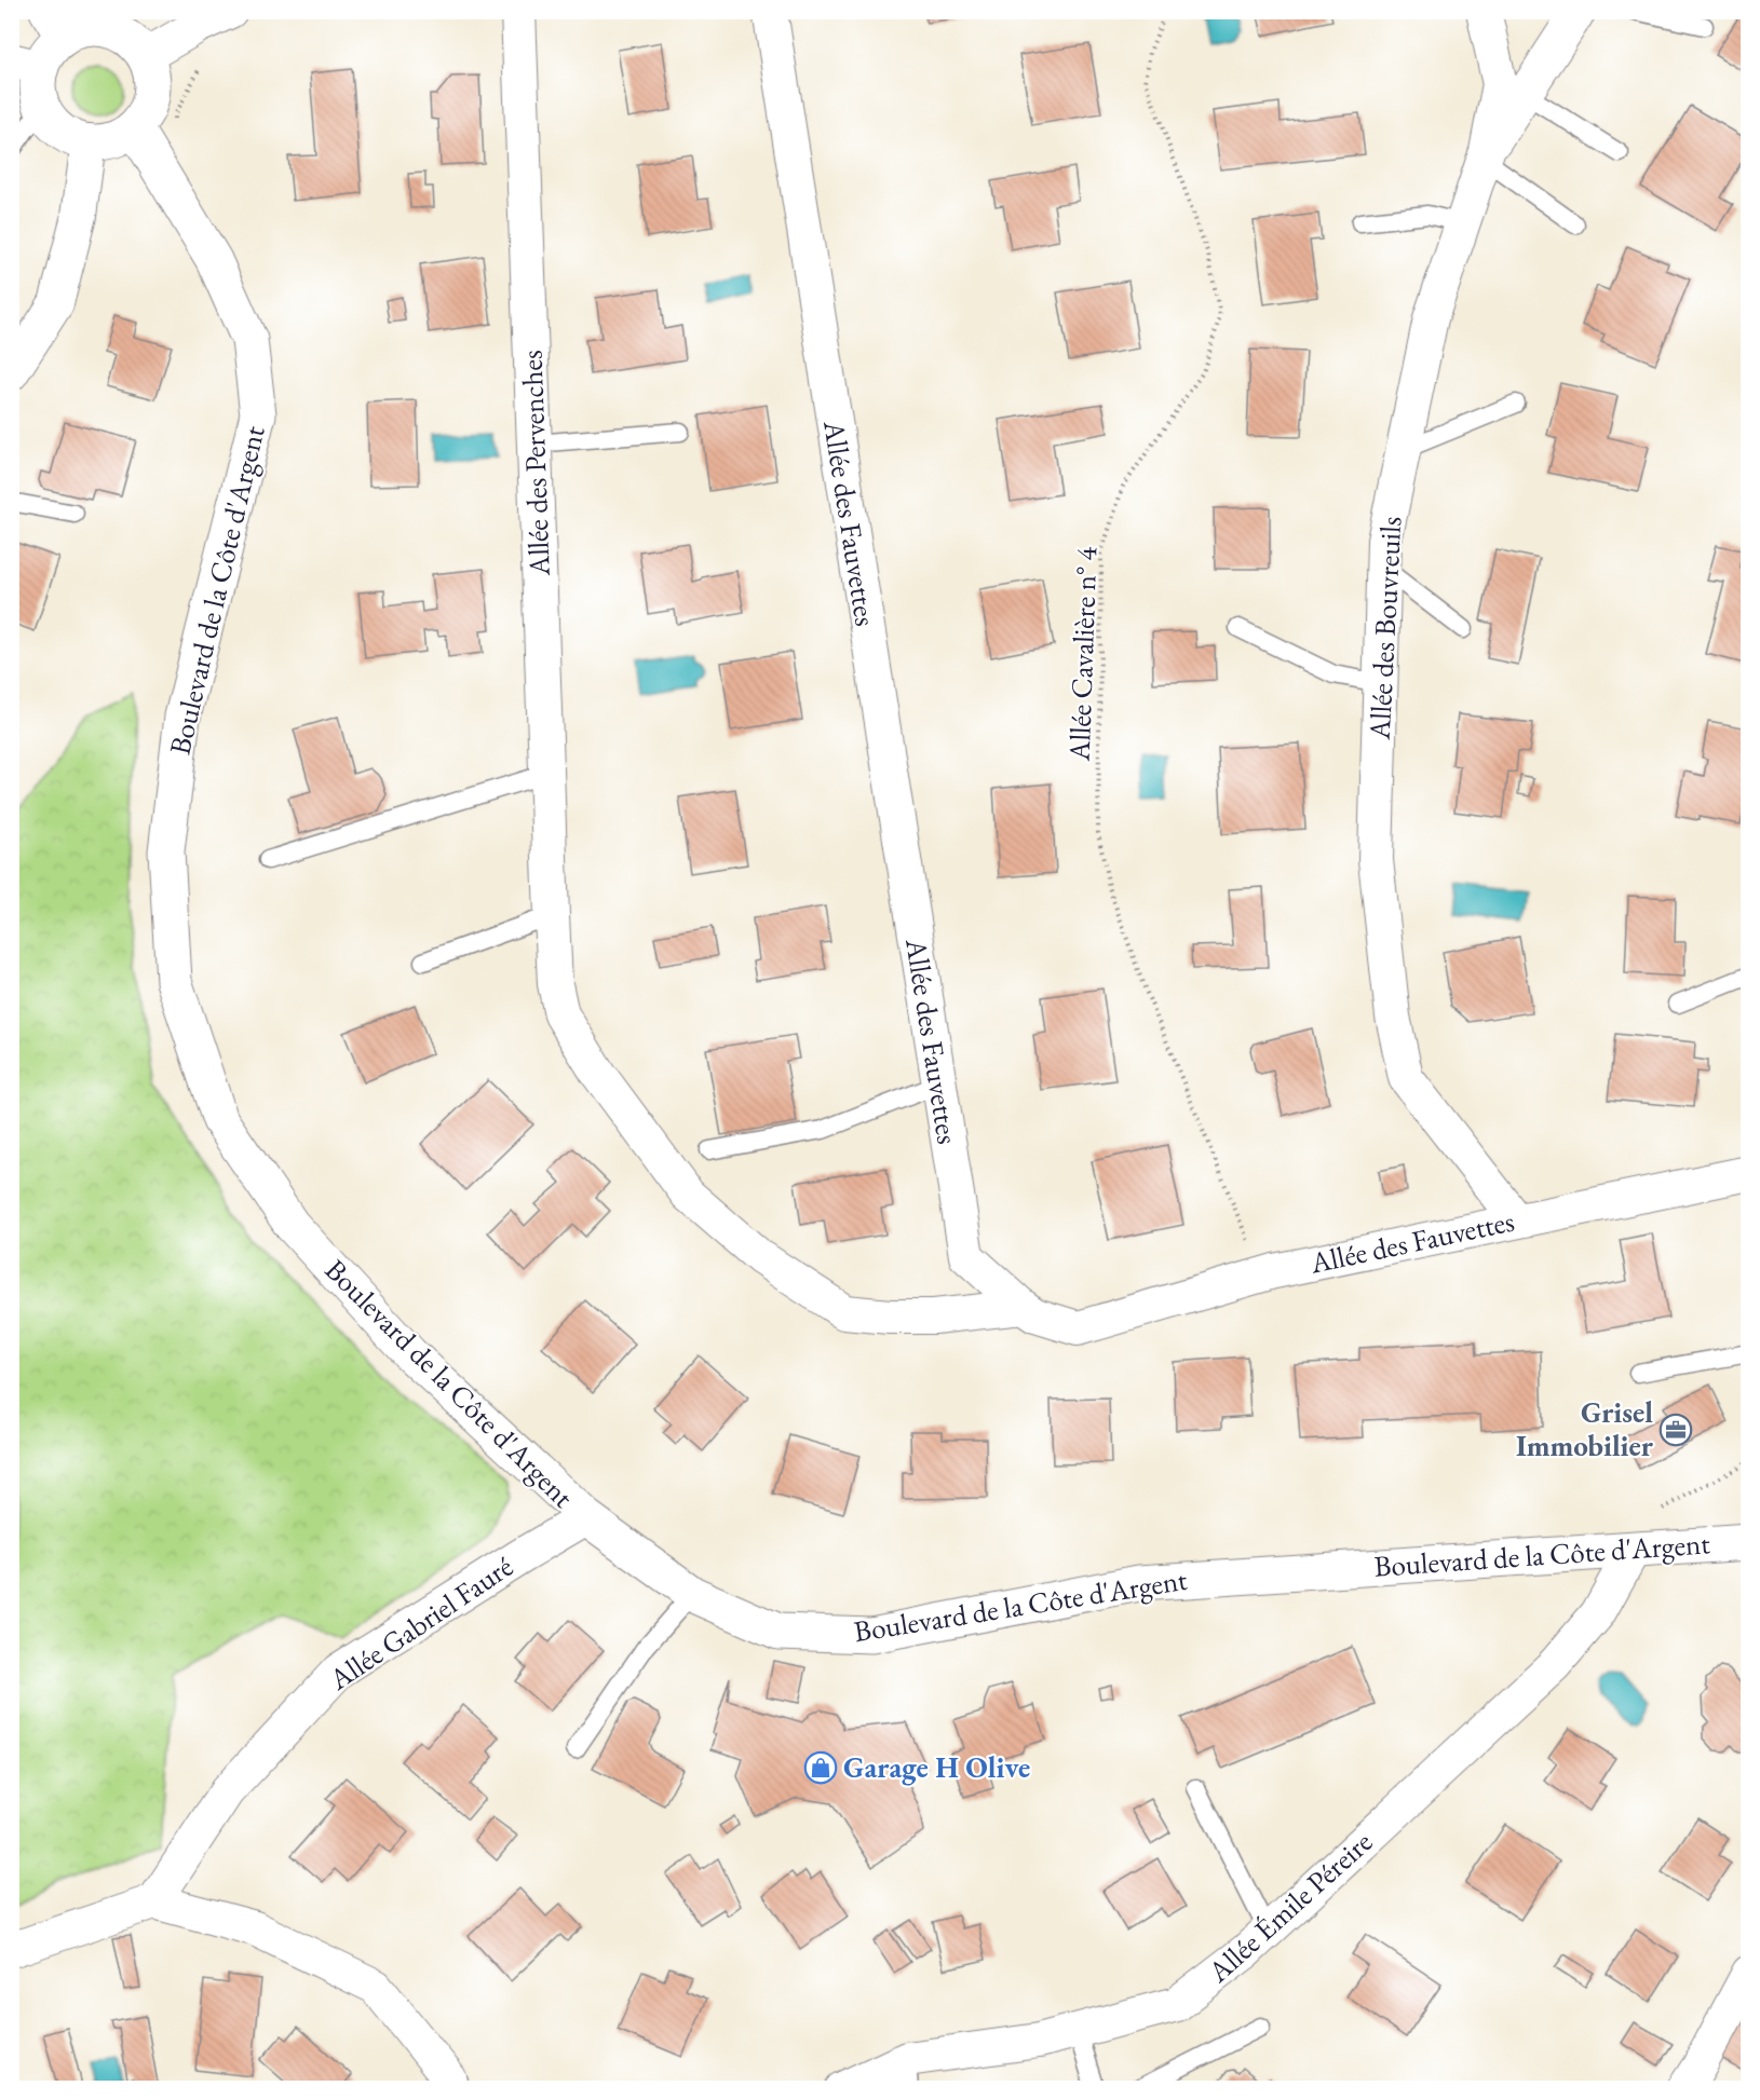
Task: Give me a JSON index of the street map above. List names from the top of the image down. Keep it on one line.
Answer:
{"streets":{"main road":["Boulevard de la Côte d'Argent"],"street":["Allée des Pervenches","Allée des Fauvettes","Allée des Bouvreuils","Allée Gabriel Fauré","Allée Émile Péreire"],"path":["Allée Cavalière n° 4"]},"crossings":[["Allée des Pervenches","Allée des Fauvettes"],["Allée des Fauvettes","Allée des Bouvreuils"],["Allée des Fauvettes","Allée Cavalière n° 4"],["Boulevard de la Côte d'Argent","Allée Gabriel Fauré"],["Boulevard de la Côte d'Argent","Allée Émile Péreire"]],"places":{"office":["Grisel Immobilier"],"shop":["Garage H Olive"]}}
